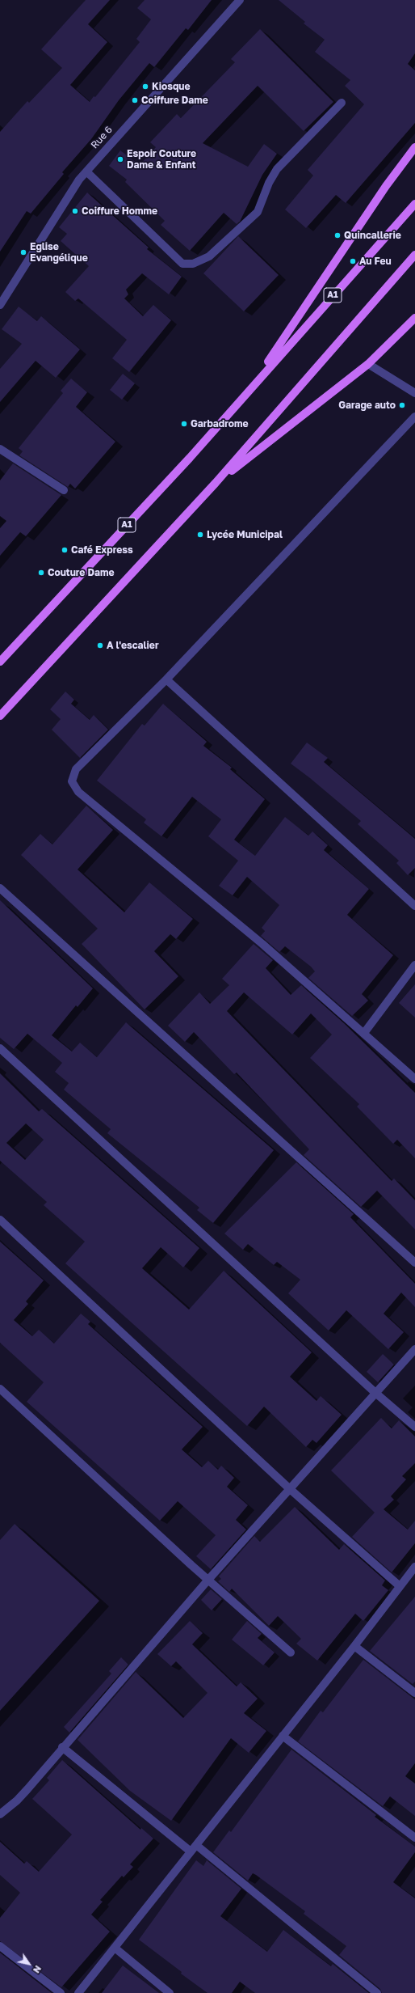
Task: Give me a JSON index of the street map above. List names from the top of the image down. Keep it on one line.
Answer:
{"streets":{"main road":["A1"],"street":["Rue 6"]},"places":["Kiosque","Coiffure Dame","Espoir Couture Dame & Enfant","Coiffure Homme","Quincallerie","Eglise Evangélique","Au Feu","Garage auto","Garbadrome","Lycée Municipal","Café Express","Couture Dame","A l'escalier"],"north":"bottom right"}
